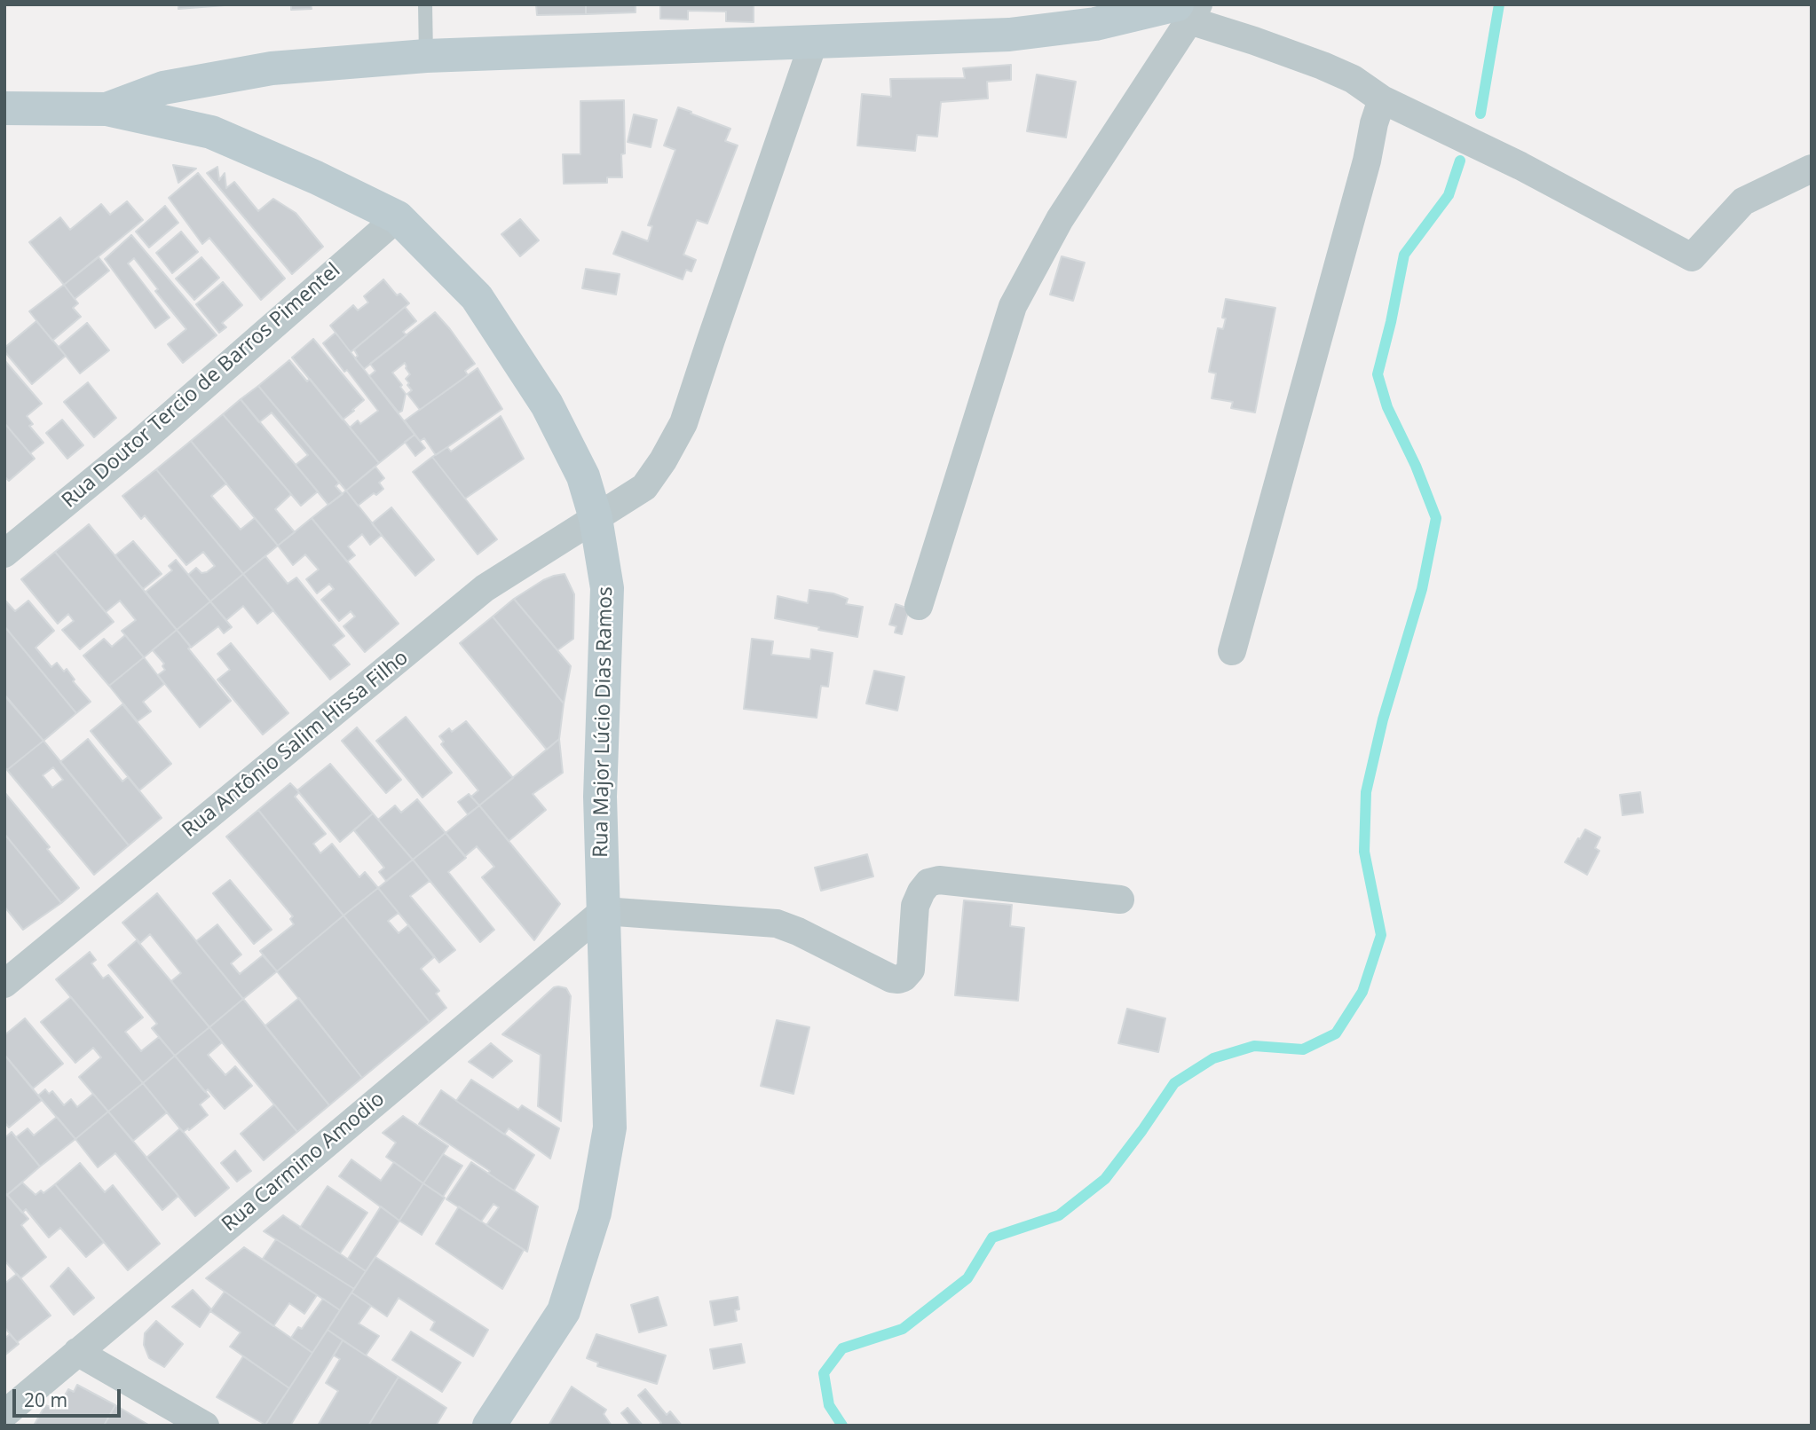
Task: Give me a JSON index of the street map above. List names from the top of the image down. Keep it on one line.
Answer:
{"streets":{"main road":["Rua Major Lúcio Dias Ramos"],"street":["Rua Doutor Tercio de Barros Pimentel","Rua Antônio Salim Hissa Filho","Rua Carmino Amodio"]},"crossings":[["Rua Doutor Tercio de Barros Pimentel","Rua Major Lúcio Dias Ramos"],["Rua Major Lúcio Dias Ramos","Rua Antônio Salim Hissa Filho"],["Rua Major Lúcio Dias Ramos","Rua Carmino Amodio"]],"scale_bar":"20 m"}
